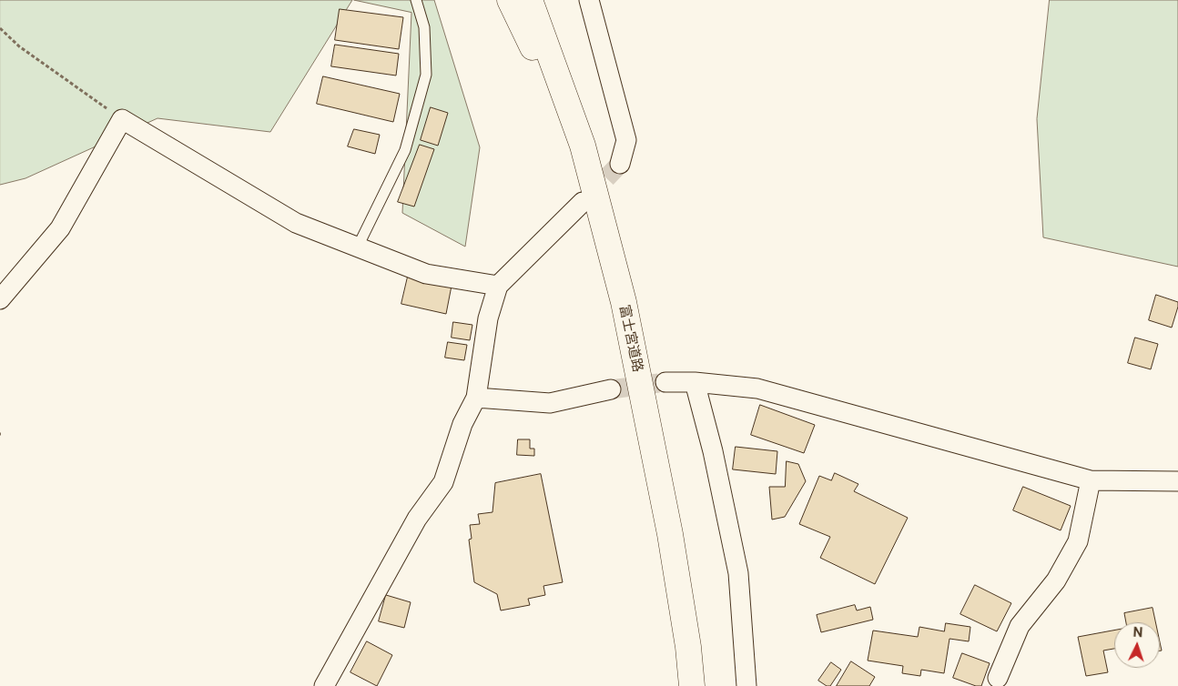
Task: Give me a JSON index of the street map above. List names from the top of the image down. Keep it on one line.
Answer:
{"streets":{"highway":["富士宮道路"]},"north":"top"}
